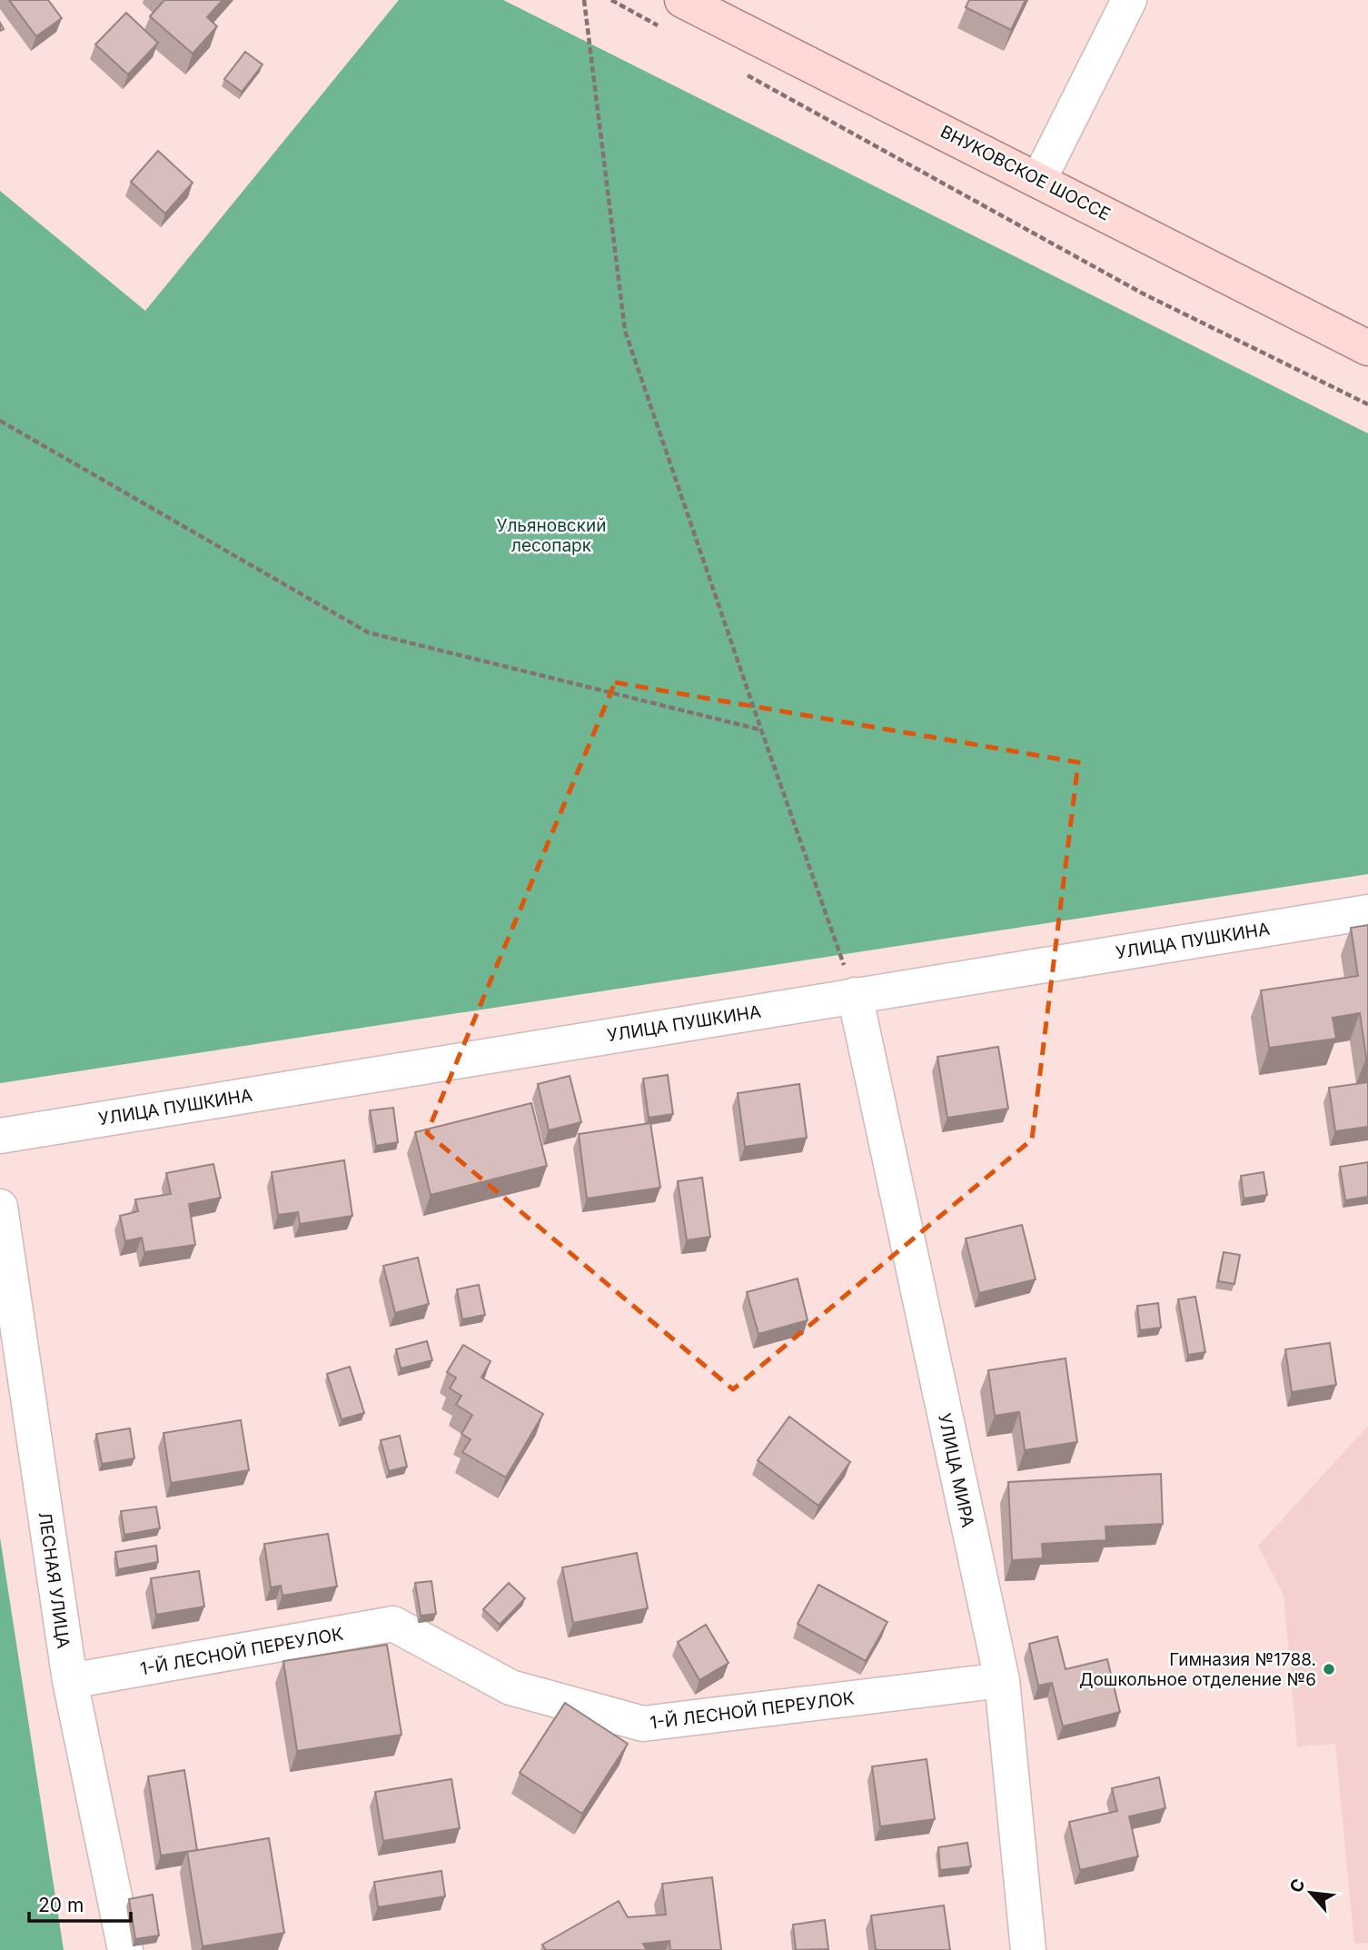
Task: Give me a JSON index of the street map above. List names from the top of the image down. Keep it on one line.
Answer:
{"streets":{"main road":["ВНУКОВСКОЕ ШОССЕ"],"street":["УЛИЦА ПУШКИНА","УЛИЦА МИРА","ЛЕСНАЯ УЛИЦА","1-Й ЛЕСНОЙ ПЕРЕУЛОК"]},"crossings":[["УЛИЦА ПУШКИНА","УЛИЦА МИРА"],["УЛИЦА МИРА","1-Й ЛЕСНОЙ ПЕРЕУЛОК"],["ЛЕСНАЯ УЛИЦА","1-Й ЛЕСНОЙ ПЕРЕУЛОК"]],"parks":["Ульяновский лесопарк"],"places":["Гимназия №1788. Дошкольное отделение №6"],"scale_bar":"20 m","north":"top left"}
